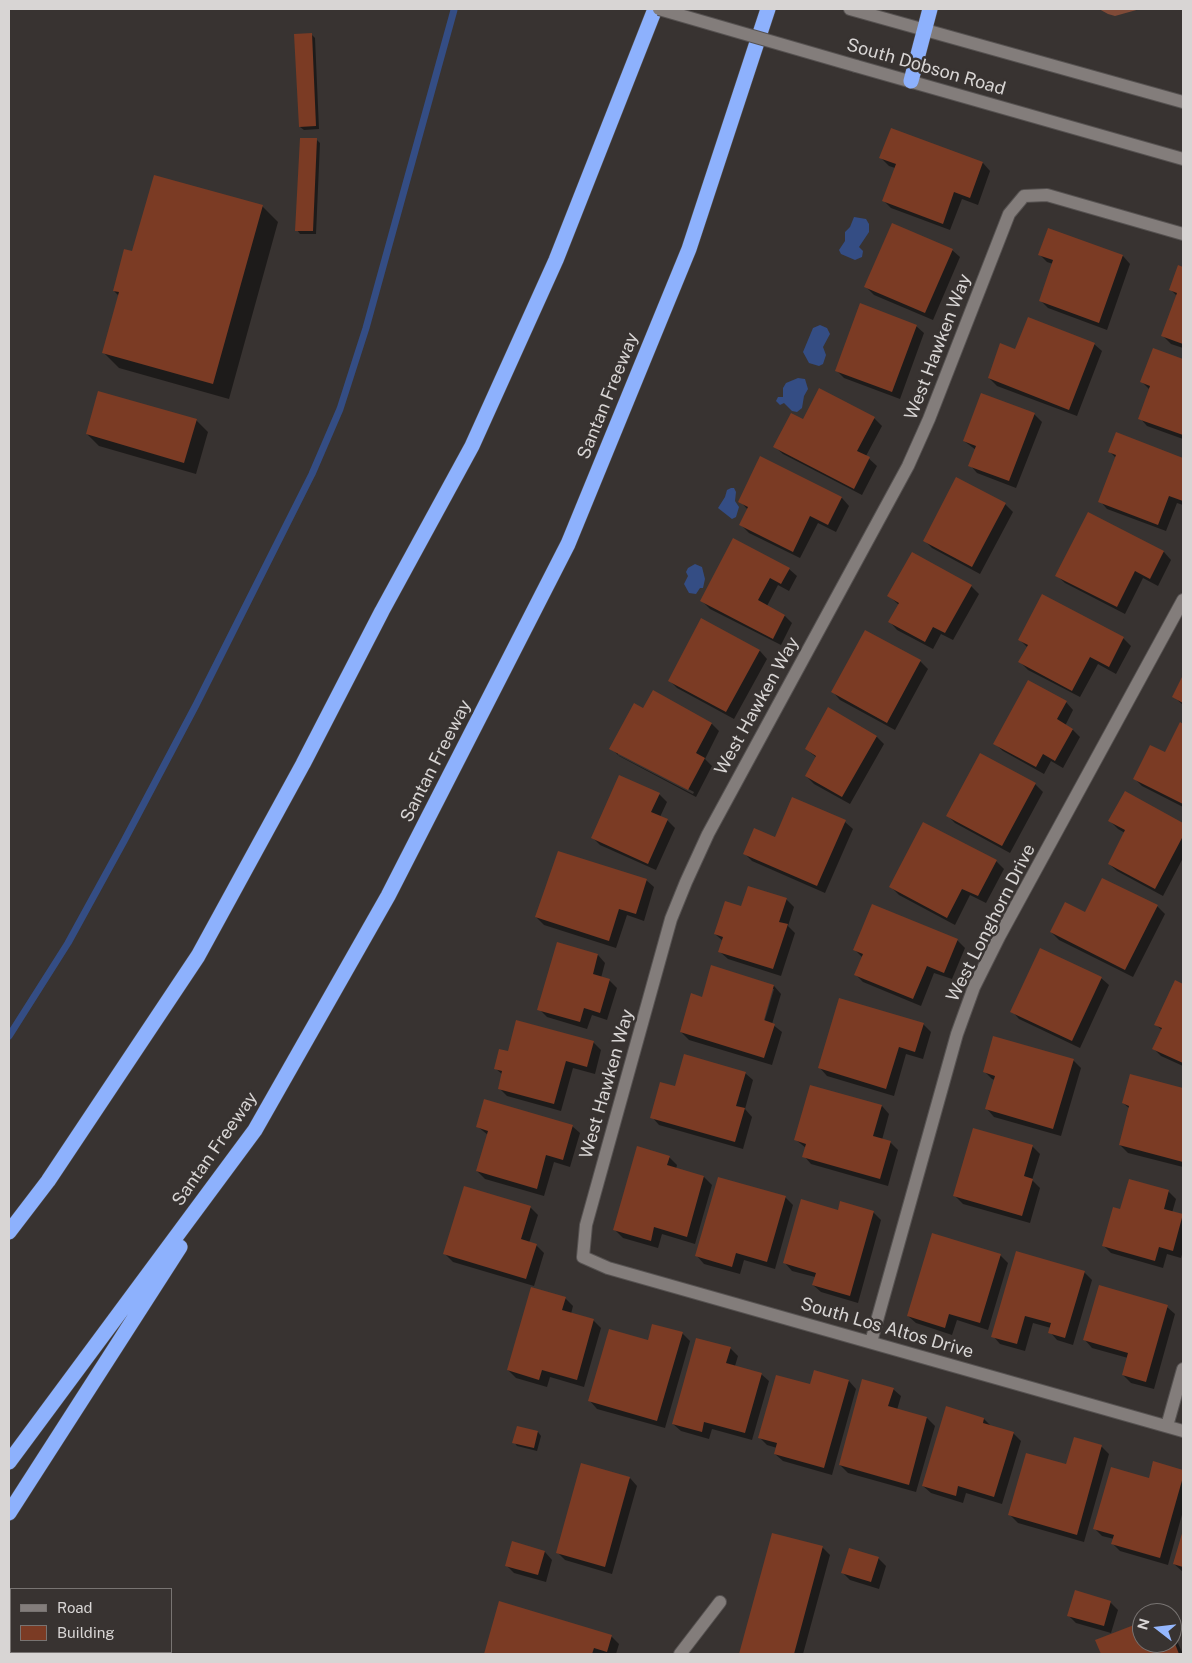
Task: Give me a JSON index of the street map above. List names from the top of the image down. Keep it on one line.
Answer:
{"streets":{"highway":["Santan Freeway"],"street":["South Dobson Road","West Hawken Way","West Longhorn Drive","South Los Altos Drive"]},"crossings":[["West Hawken Way","South Los Altos Drive"],["West Longhorn Drive","South Los Altos Drive"]],"legend":["Road","Building"],"north":"left"}
